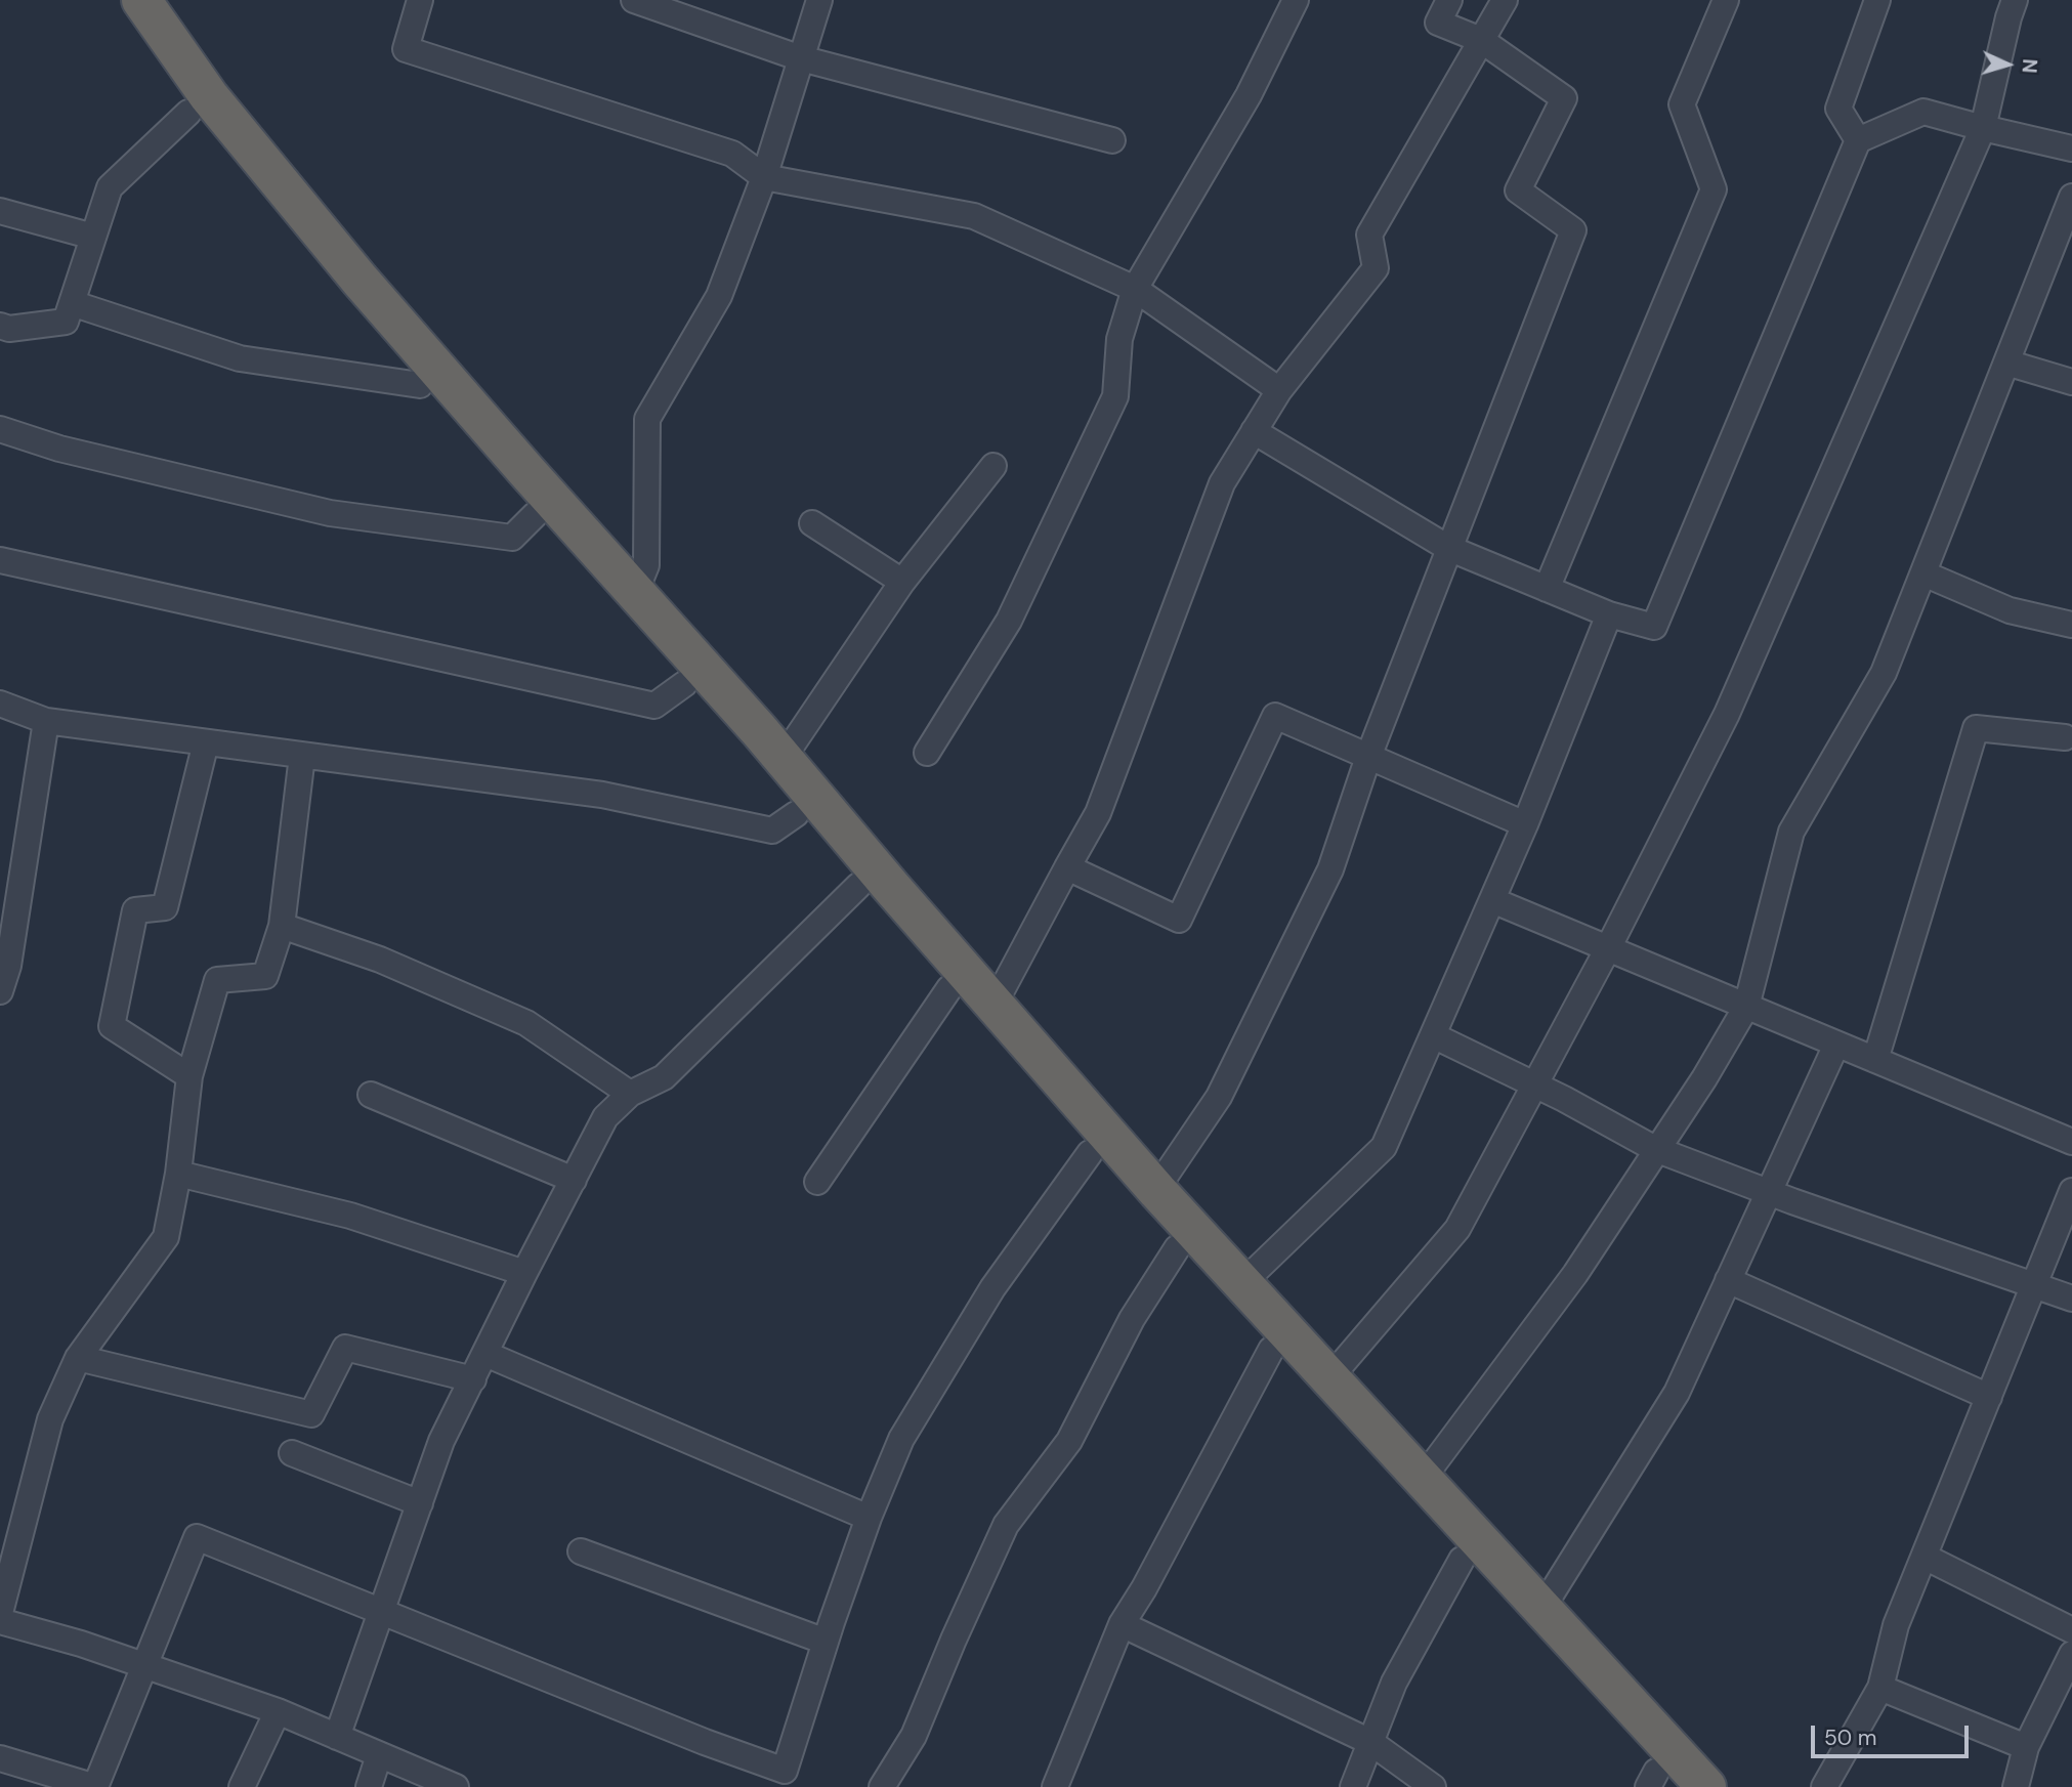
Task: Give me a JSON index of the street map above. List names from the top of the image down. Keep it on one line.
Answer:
{"scale_bar":"50 m","north":"right"}
